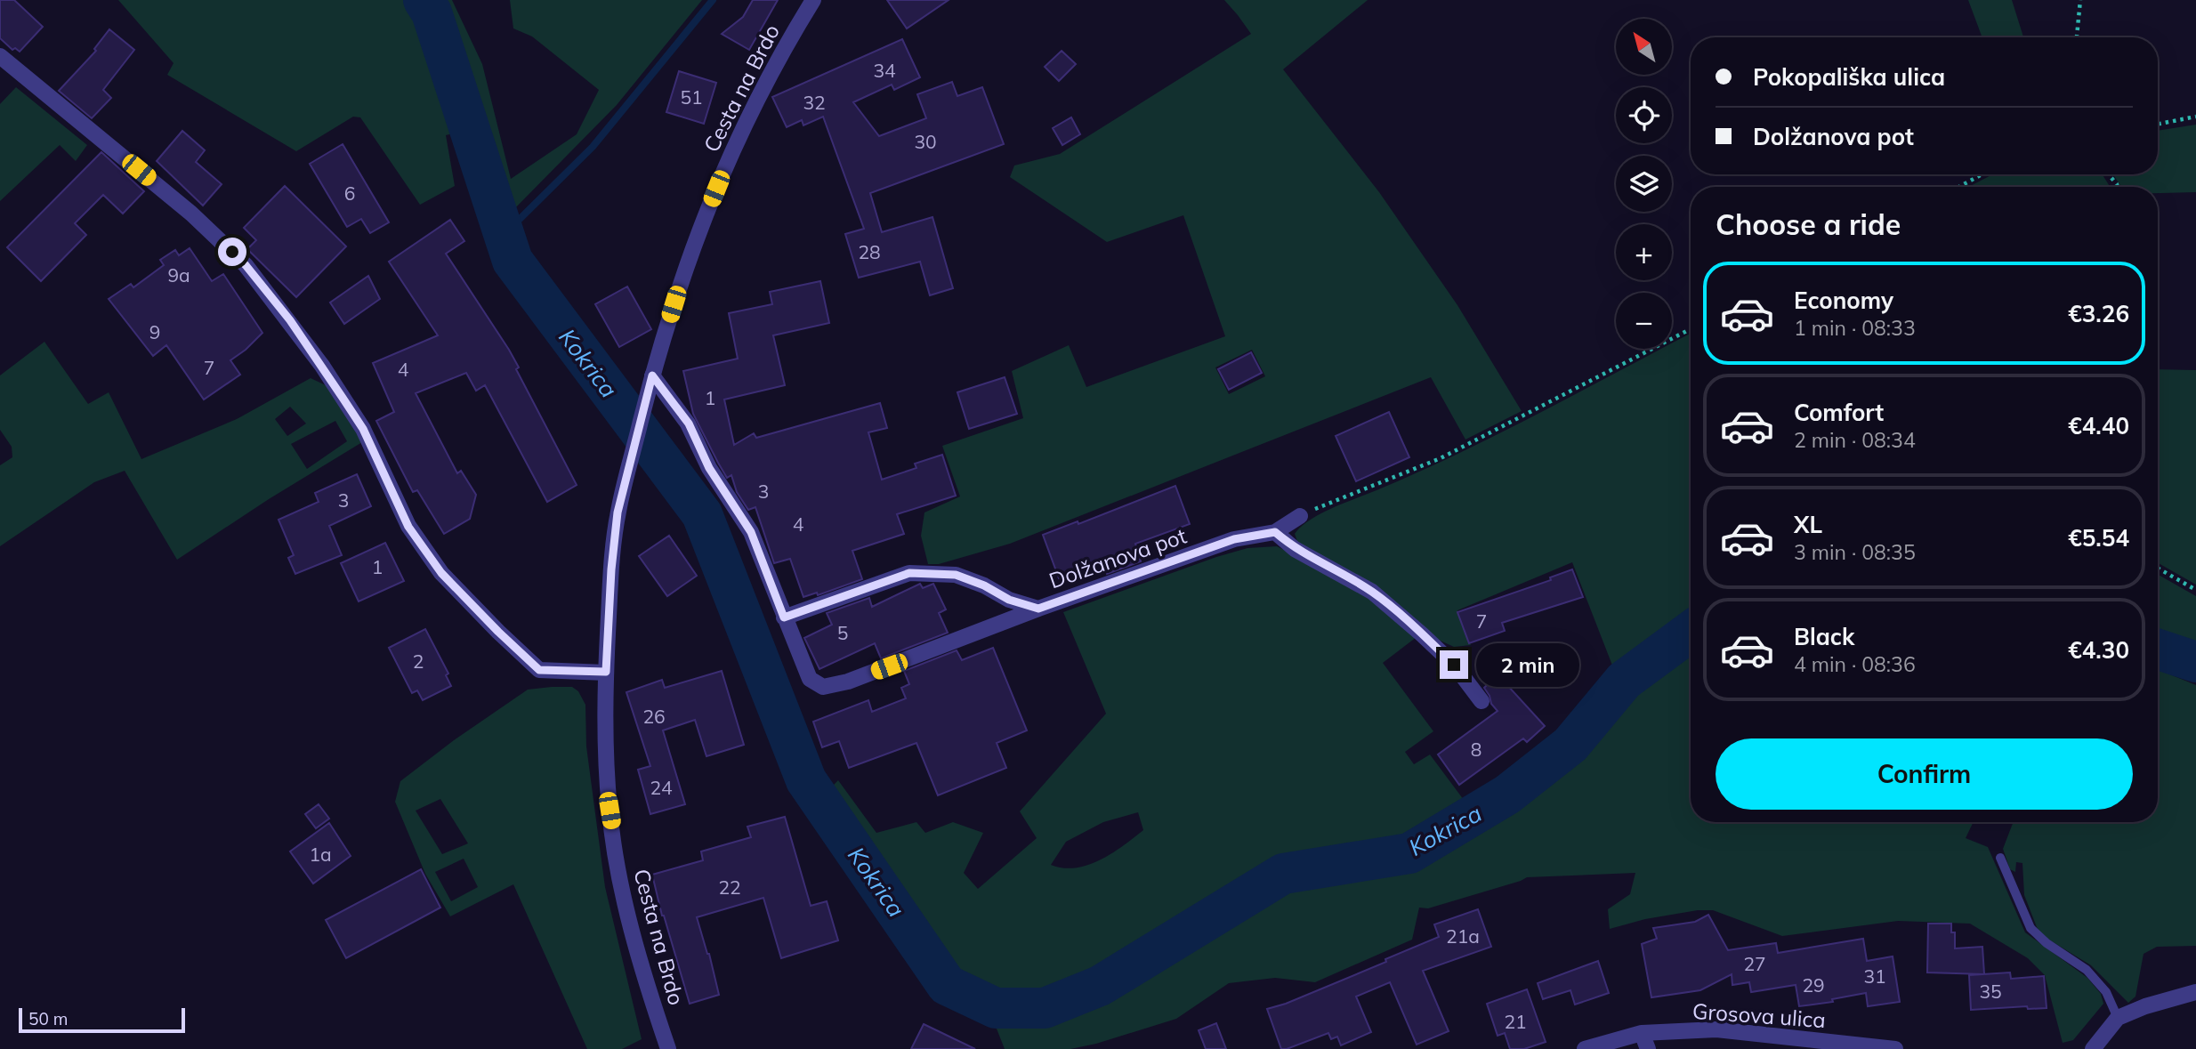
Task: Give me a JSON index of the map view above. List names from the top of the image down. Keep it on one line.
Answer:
{"streets":{"street":["Cesta na Brdo","Dolžanova pot","Grosova ulica"]},"crossings":[["Cesta na Brdo","Dolžanova pot"]],"water":["Kokrica"],"house_numbers":["34","51","32","30","6","28","9a","9","7","4","1","3","3","4","1","7","5","2","26","8","24","1a","22","21a","27","31","29","35","21"],"scale_bar":"50 m","north":"top left","page":{"map_buttons":["+","−"],"banner":["Pokopališka ulica","Dolžanova pot"],"heading":"Choose a ride","list":[{"name":"Economy","note":"1 min · 08:33","value":"€3.26"},{"name":"Comfort","note":"2 min · 08:34","value":"€4.40"},{"name":"XL","note":"3 min · 08:35","value":"€5.54"},{"name":"Black","note":"4 min · 08:36","value":"€4.30"}],"bubble":"2 min","buttons":"Confirm","scale":"50 m"}}
